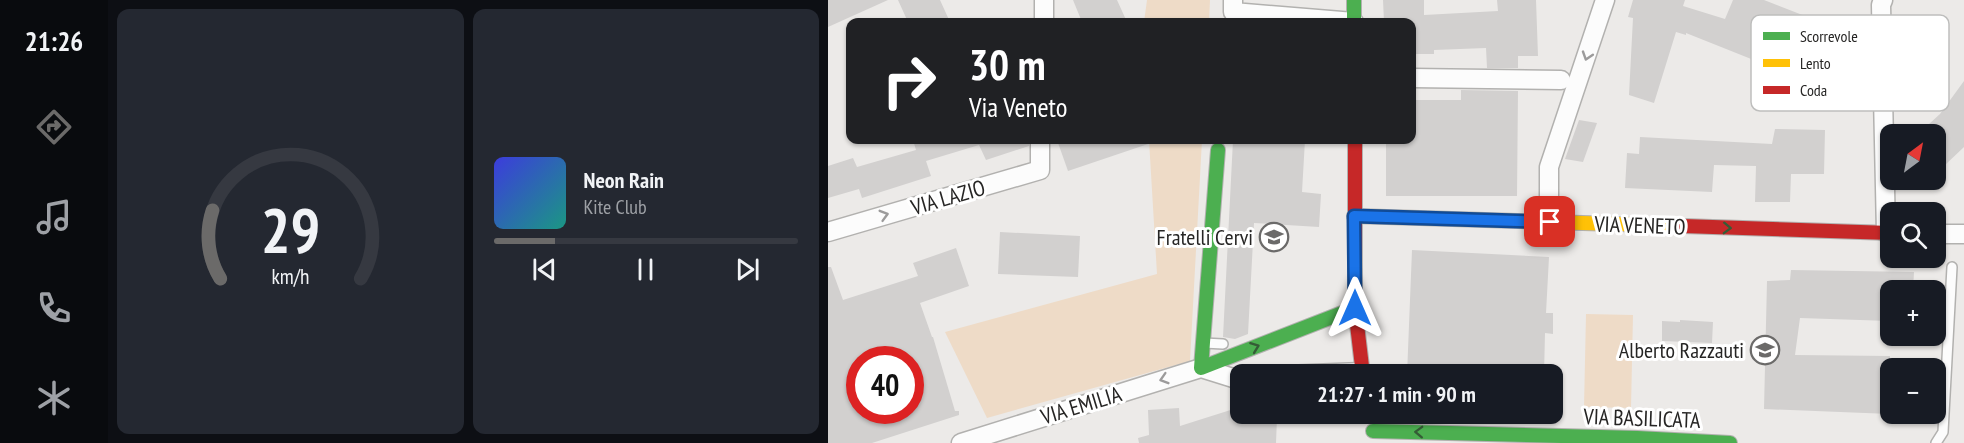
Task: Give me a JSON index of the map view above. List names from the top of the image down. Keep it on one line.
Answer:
{"streets":{"street":["VIA LAZIO","VIA VENETO","VIA EMILIA","VIA BASILICATA"]},"one_way":["VIA LAZIO","VIA VENETO","VIA BASILICATA"],"places":{"school or university":["Fratelli Cervi","Alberto Razzauti"]},"legend":["Scorrevole","Lento","Coda"],"north":"top right","page":{"tabs":"21:26","turn":["30 m","Via Veneto"],"map_buttons":["+","−"],"song":["Neon Rain","Kite Club"],"limit":"40","trip":"21:27 · 1 min · 90 m","gauge":["29","km/h"]}}
